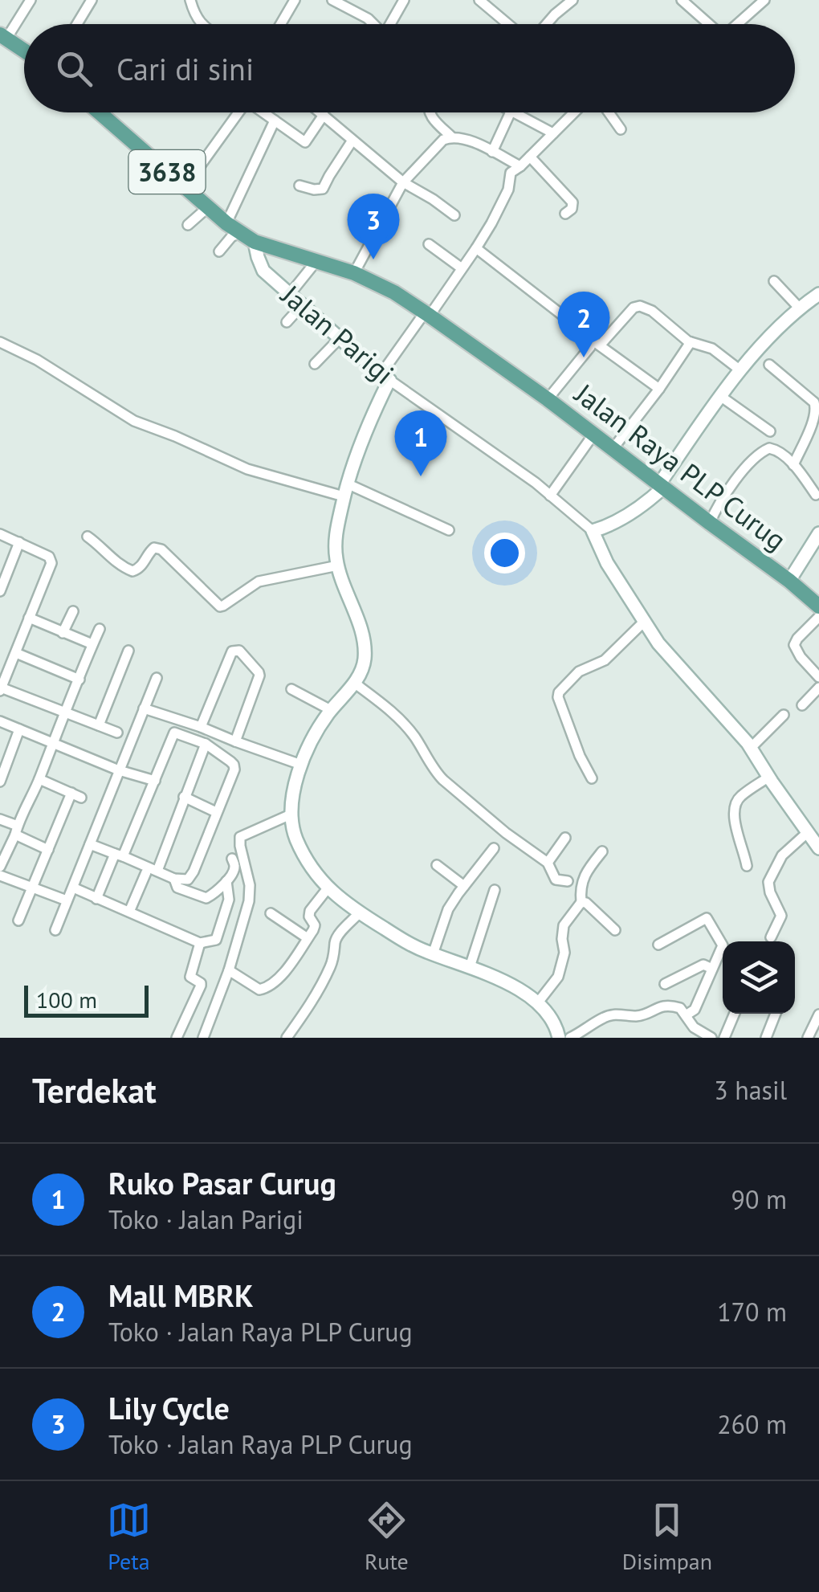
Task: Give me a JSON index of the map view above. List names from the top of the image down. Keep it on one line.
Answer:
{"streets":{"main road":["3638","Jalan Raya PLP Curug"],"street":["Jalan Parigi"]},"crossings":[["3638","Jalan Parigi"],["3638","Jalan Raya PLP Curug"],["Jalan Parigi","Jalan Raya PLP Curug"]],"scale_bar":"100 m","page":{"search":"Cari di sini","pins":["3","2","1"],"scale":"100 m","heading":["Terdekat","3 hasil"],"list":[{"mark":"1","name":"Ruko Pasar Curug","note":"Toko · Jalan Parigi","value":"90 m"},{"mark":"2","name":"Mall MBRK","note":"Toko · Jalan Raya PLP Curug","value":"170 m"},{"mark":"3","name":"Lily Cycle","note":"Toko · Jalan Raya PLP Curug","value":"260 m"}],"nav":["Peta","Rute","Disimpan"]}}
